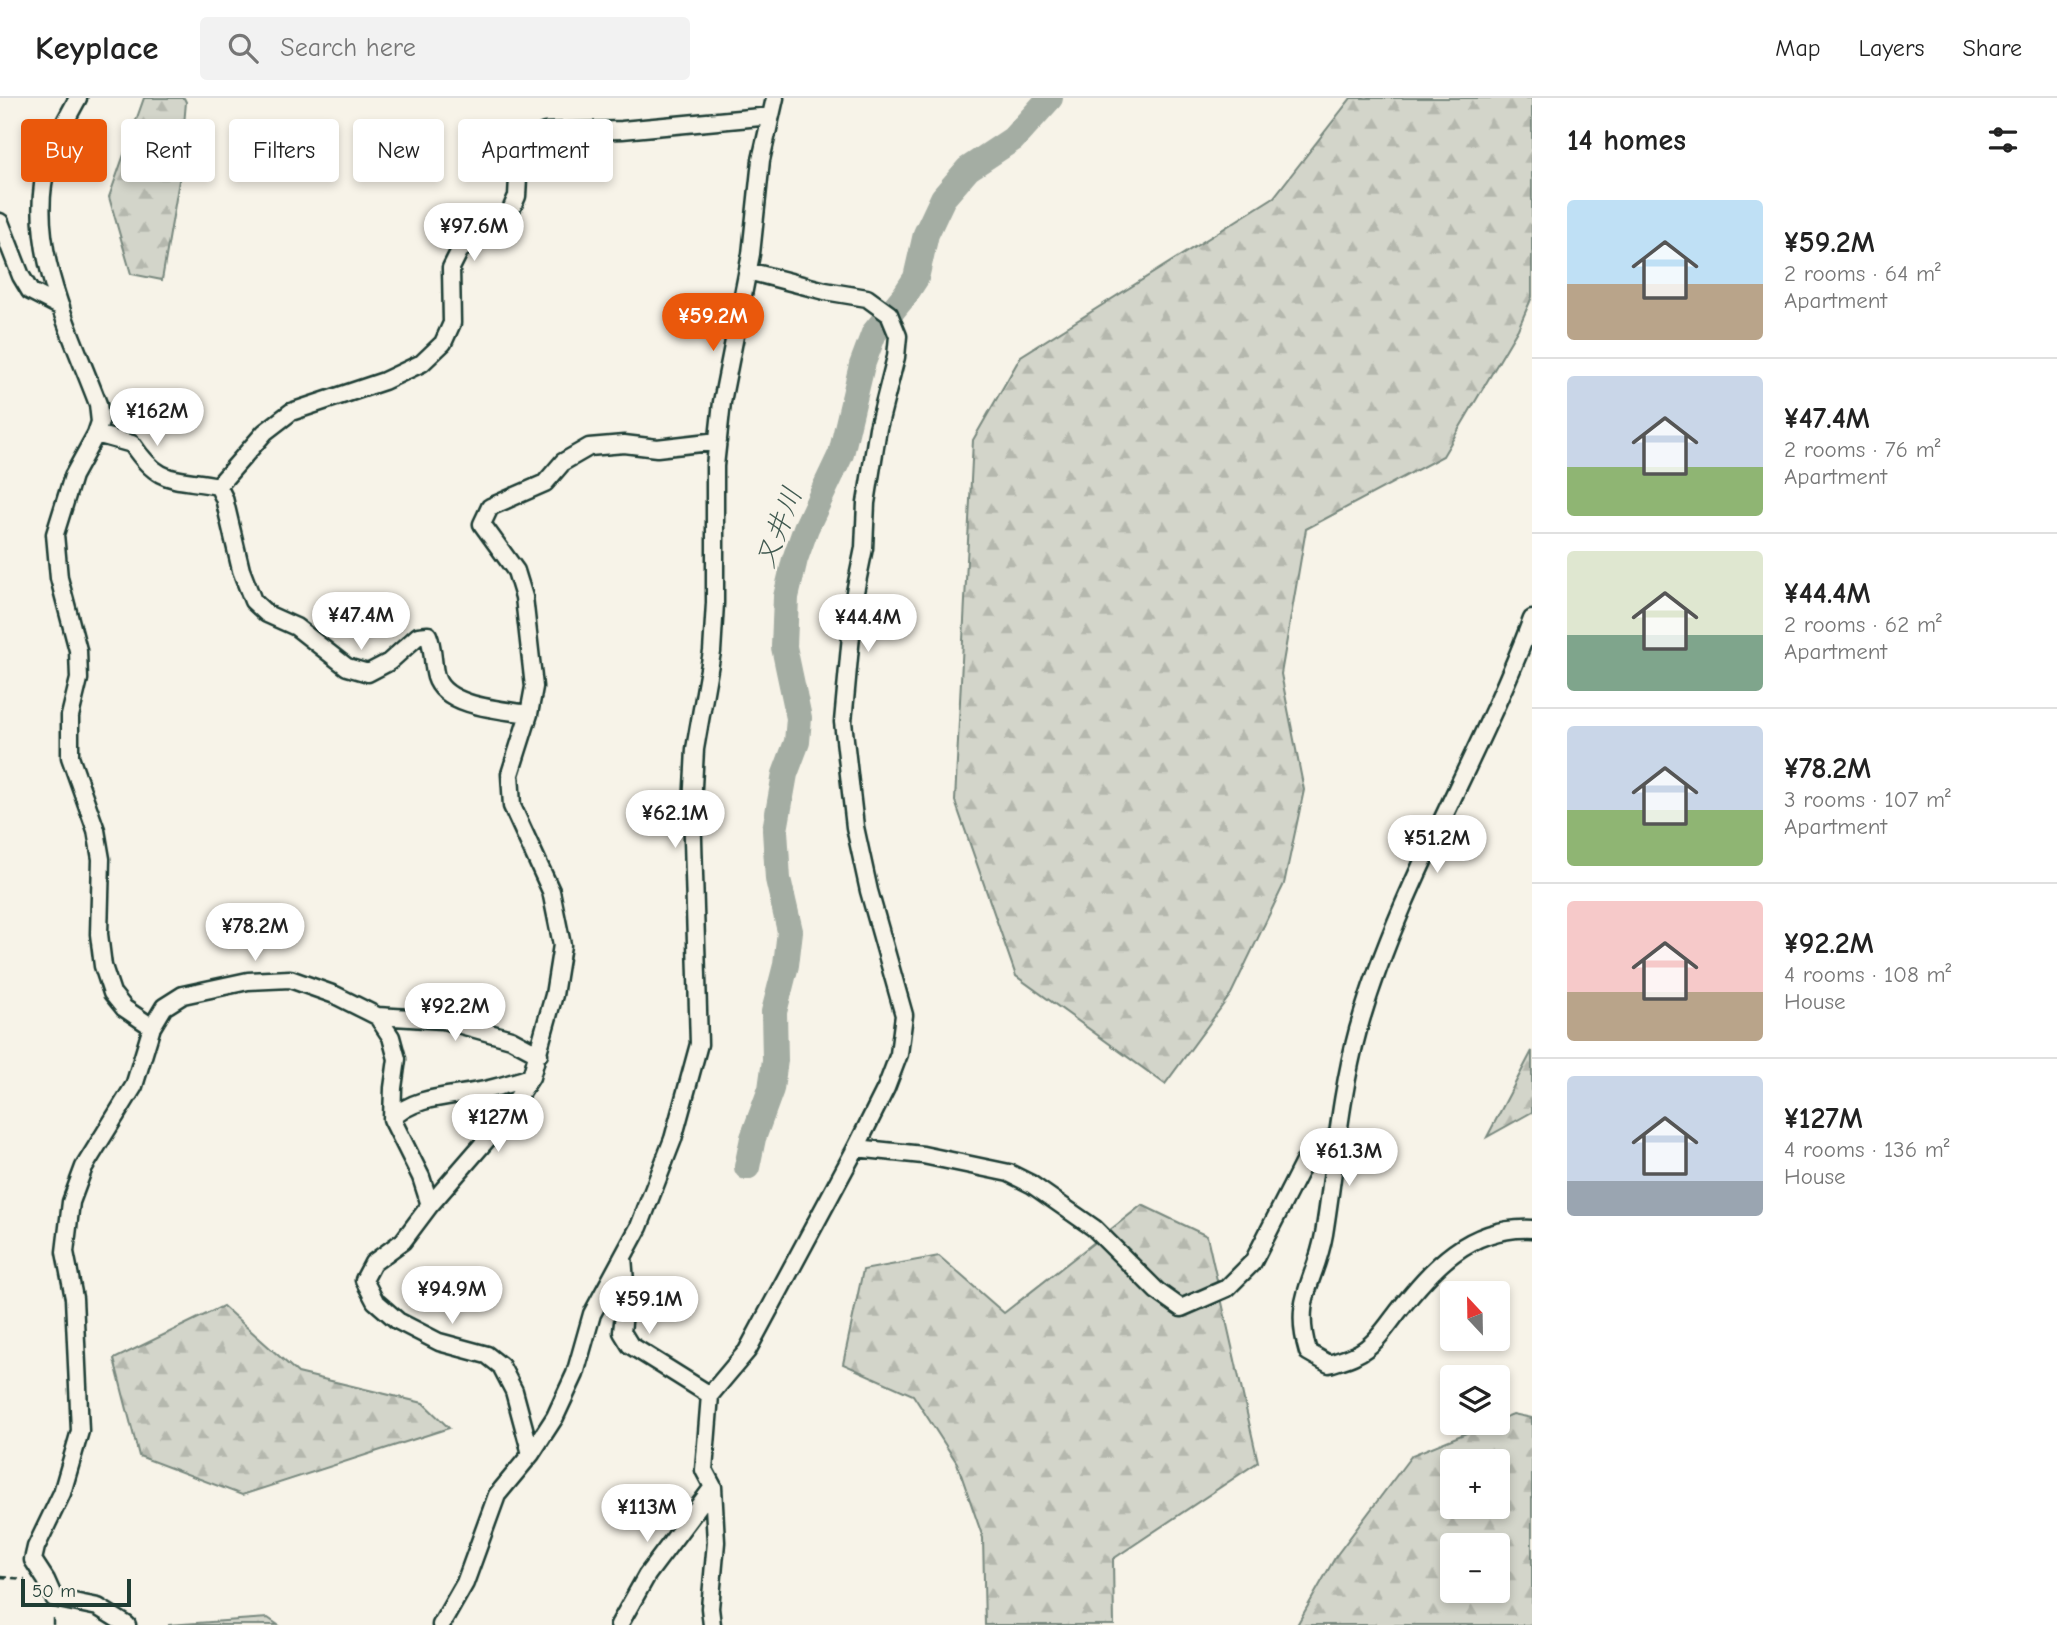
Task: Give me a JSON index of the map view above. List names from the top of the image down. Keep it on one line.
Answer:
{"water":["又井川"],"scale_bar":"50 m","north":"top","page":{"header":"Keyplace","search":"Search here","nav":["Map","Layers","Share"],"heading":"14 homes","chip":["Buy","Rent","Filters","New","Apartment"],"list":[{"name":"¥59.2M","note":"2 rooms · 64 m² · Apartment"},{"name":"¥47.4M","note":"2 rooms · 76 m² · Apartment"},{"name":"¥44.4M","note":"2 rooms · 62 m² · Apartment"},{"name":"¥78.2M","note":"3 rooms · 107 m² · Apartment"},{"name":"¥92.2M","note":"4 rooms · 108 m² · House"},{"name":"¥127M","note":"4 rooms · 136 m² · House"}],"price":["¥97.6M","¥59.2M","¥162M","¥47.4M","¥44.4M","¥62.1M","¥51.2M","¥78.2M","¥92.2M","¥127M","¥61.3M","¥94.9M","¥59.1M","¥113M"],"map_buttons":["+","−"],"scale":"50 m"}}
